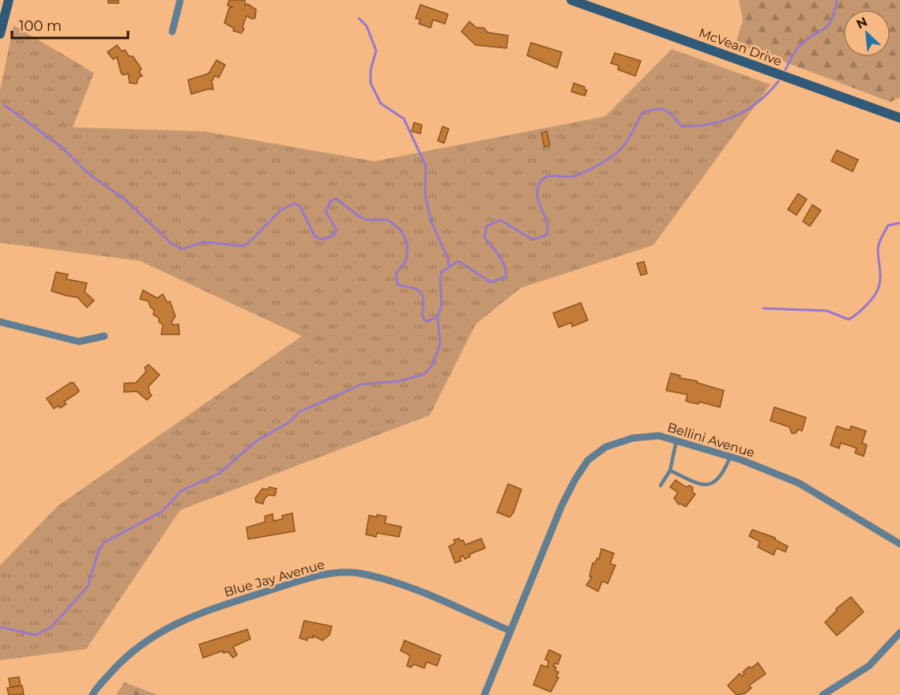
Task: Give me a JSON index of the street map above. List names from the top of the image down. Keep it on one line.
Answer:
{"streets":{"main road":["McVean Drive"],"street":["Bellini Avenue","Blue Jay Avenue"]},"crossings":[["Bellini Avenue","Blue Jay Avenue"]],"scale_bar":"100 m","north":"top left"}
